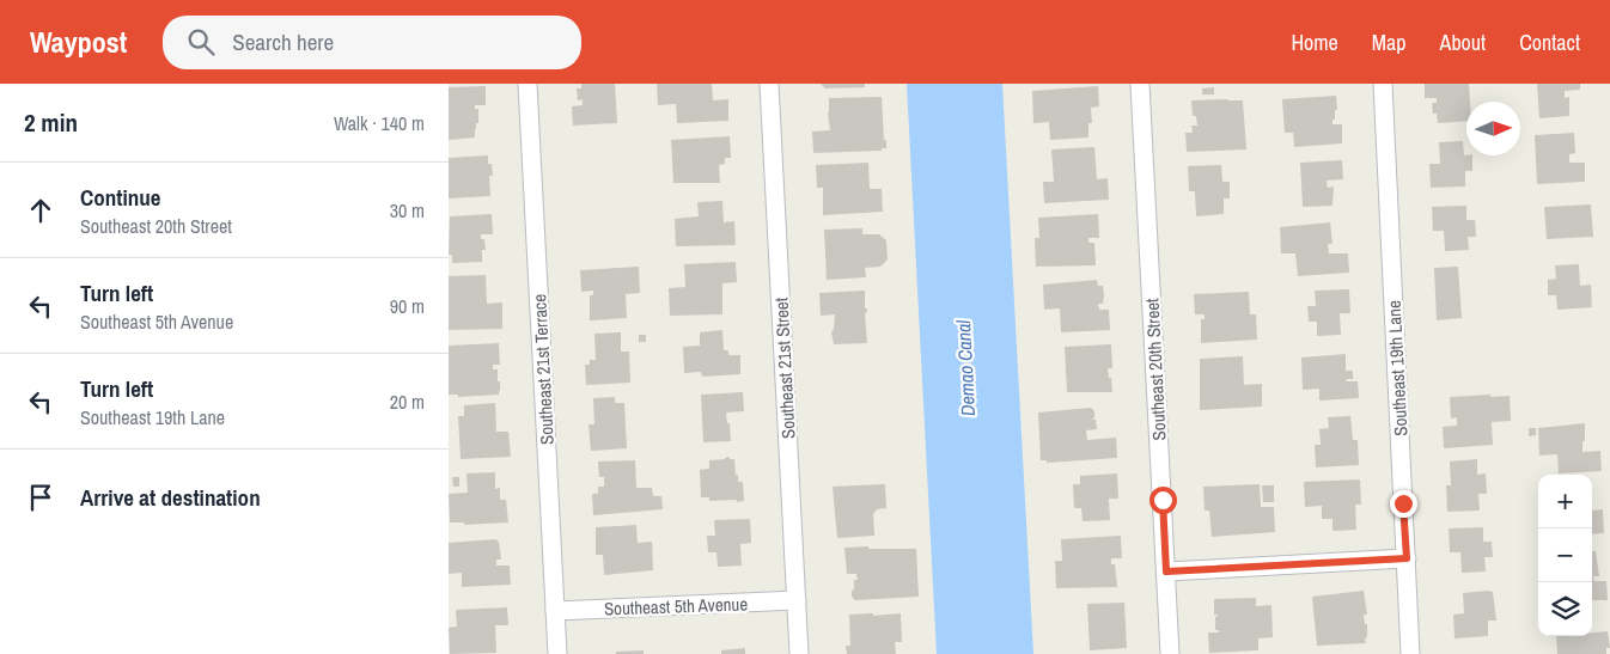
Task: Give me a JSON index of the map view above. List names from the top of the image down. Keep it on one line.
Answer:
{"streets":{"street":["Southeast 21st Street","Southeast 19th Lane","Southeast 21st Terrace","Southeast 20th Street","Southeast 5th Avenue"]},"crossings":[["Southeast 21st Street","Southeast 5th Avenue"],["Southeast 21st Terrace","Southeast 5th Avenue"]],"water":["Demao Canal"],"north":"right","page":{"header":"Waypost","search":"Search here","nav":["Home","Map","About","Contact"],"heading":["2 min","Walk · 140 m"],"list":[["Continue","Southeast 20th Street","30 m"],["Turn left","Southeast 5th Avenue","90 m"],["Turn left","Southeast 19th Lane","20 m"],"Arrive at destination"],"map_buttons":["+","−"]}}
